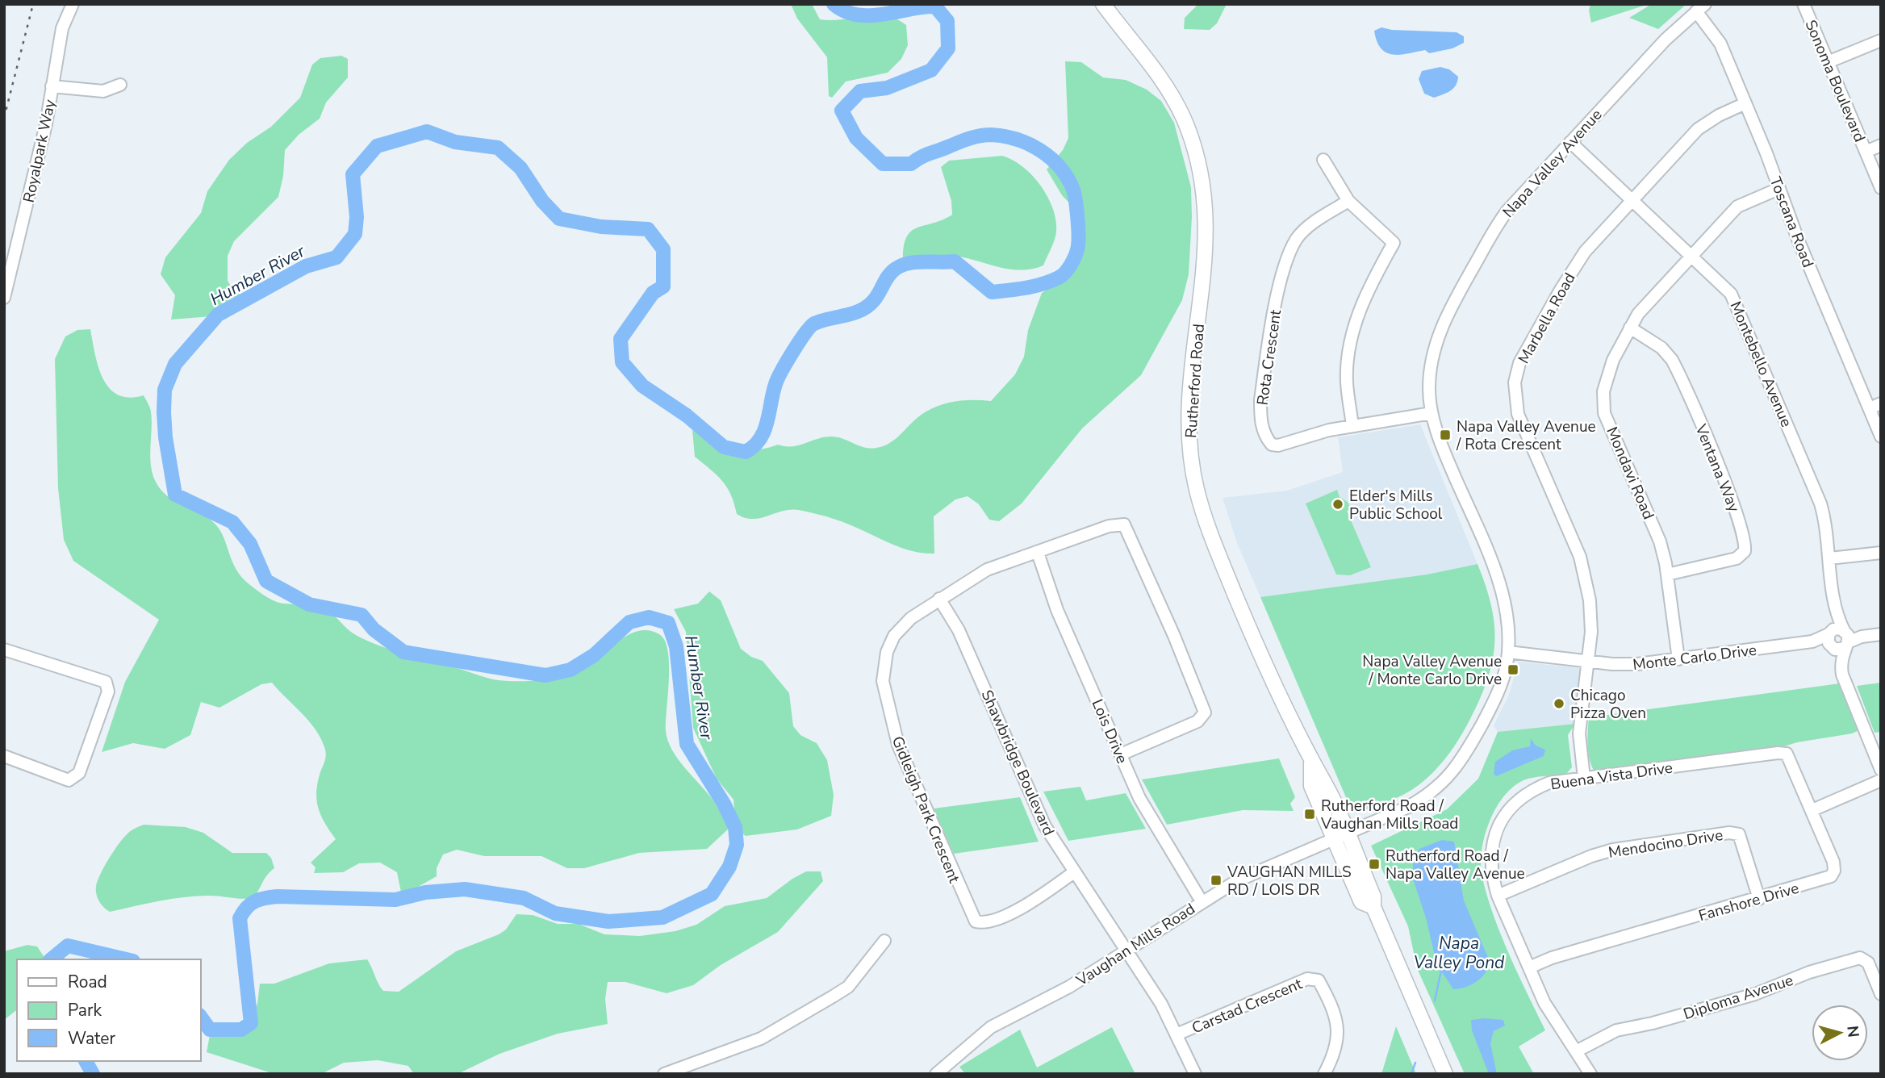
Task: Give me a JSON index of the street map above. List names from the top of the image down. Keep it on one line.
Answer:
{"streets":{"main road":["Rutherford Road"],"street":["Sonoma Boulevard","Royalpark Way","Napa Valley Avenue","Toscana Road","Marbella Road","Rota Crescent","Montebello Avenue","Ventana Way","Mondavi Road","Monte Carlo Drive","Lois Drive","Shawbridge Boulevard","Buena Vista Drive","Gidleigh Park Crescent","Mendocino Drive","Fanshore Drive","Vaughan Mills Road","Diploma Avenue","Carstad Crescent"]},"crossings":[["Napa Valley Avenue","Toscana Road"],["Napa Valley Avenue","Rota Crescent"],["Napa Valley Avenue","Montebello Avenue"],["Napa Valley Avenue","Rutherford Road"],["Napa Valley Avenue","Monte Carlo Drive"],["Napa Valley Avenue","Vaughan Mills Road"],["Toscana Road","Marbella Road"],["Toscana Road","Mondavi Road"],["Marbella Road","Montebello Avenue"],["Marbella Road","Monte Carlo Drive"],["Marbella Road","Buena Vista Drive"],["Montebello Avenue","Mondavi Road"],["Montebello Avenue","Monte Carlo Drive"],["Rutherford Road","Vaughan Mills Road"],["Ventana Way","Mondavi Road"],["Mondavi Road","Monte Carlo Drive"],["Lois Drive","Gidleigh Park Crescent"],["Lois Drive","Vaughan Mills Road"],["Shawbridge Boulevard","Gidleigh Park Crescent"],["Shawbridge Boulevard","Vaughan Mills Road"],["Shawbridge Boulevard","Carstad Crescent"],["Buena Vista Drive","Mendocino Drive"],["Buena Vista Drive","Fanshore Drive"],["Buena Vista Drive","Diploma Avenue"],["Mendocino Drive","Fanshore Drive"]],"water":["Humber River","Napa Valley Pond"],"places":{"transit":["Napa Valley Avenue / Rota Crescent","Napa Valley Avenue / Monte Carlo Drive","Rutherford Road / Vaughan Mills Road","Rutherford Road / Napa Valley Avenue","VAUGHAN MILLS RD / LOIS DR"],"other":["Elder's Mills Public School","Chicago Pizza Oven"]},"legend":["Road","Park","Water"],"north":"right"}
